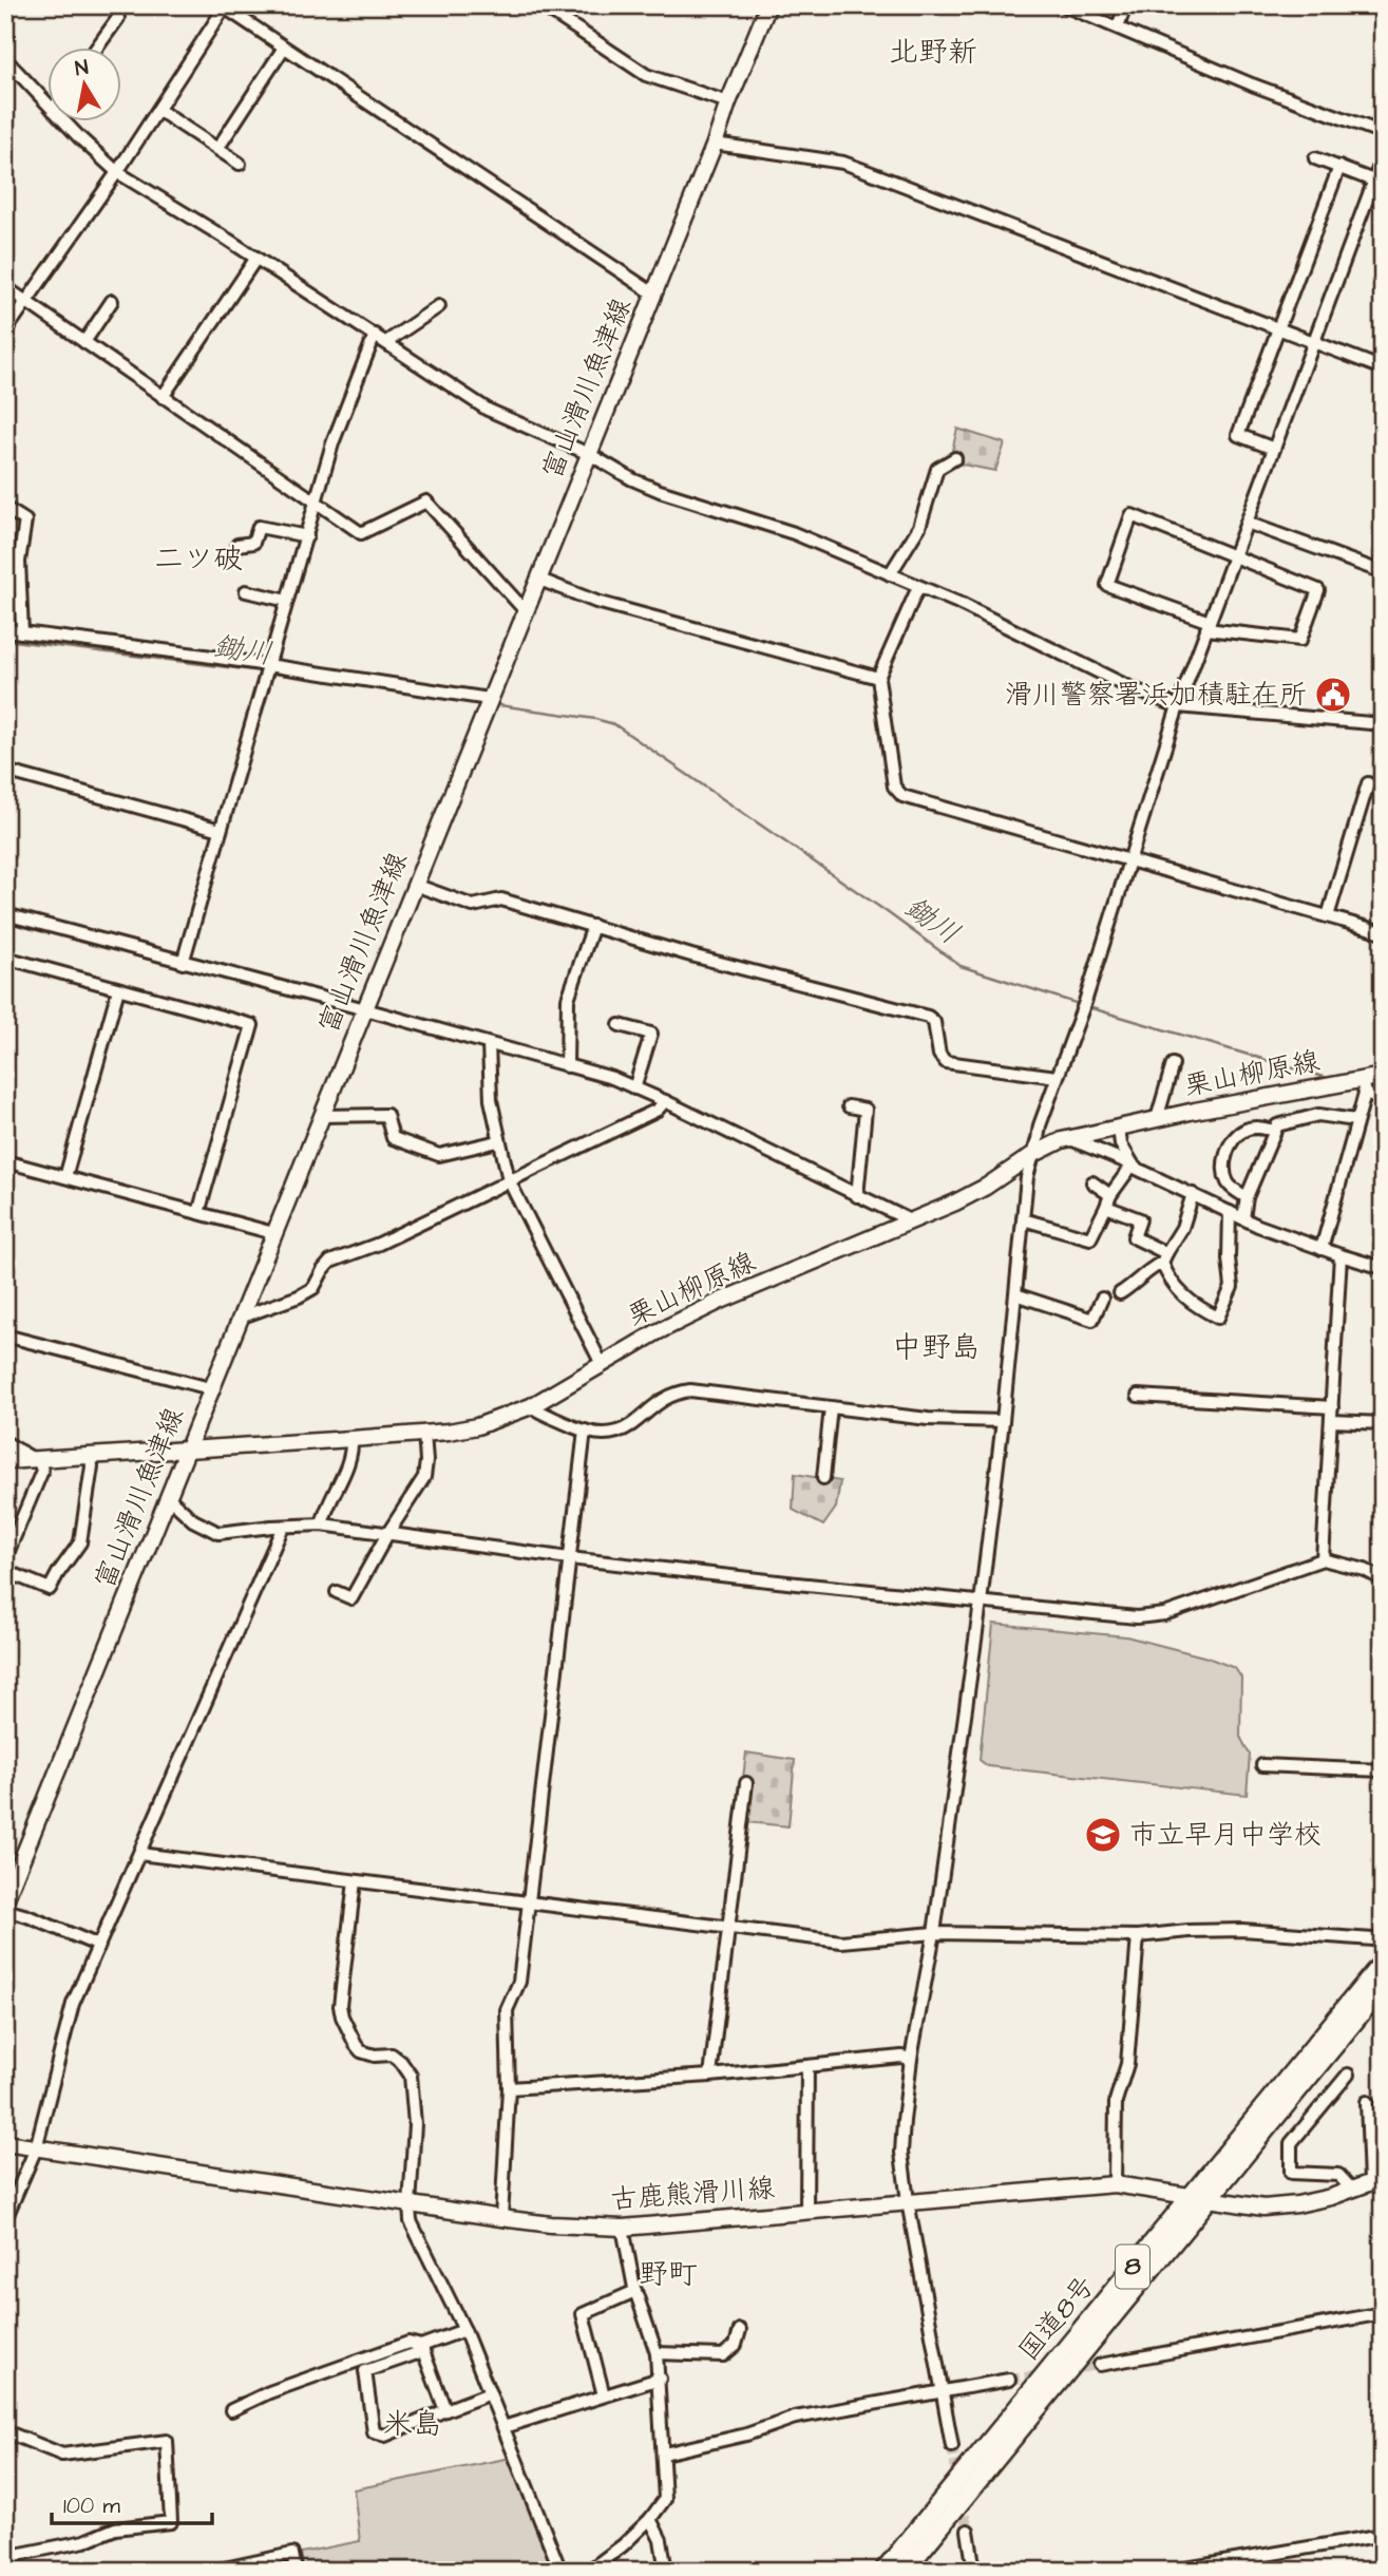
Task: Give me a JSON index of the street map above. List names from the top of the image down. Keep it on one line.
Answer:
{"streets":{"highway":["8","国道8号"],"main road":["富山滑川魚津線","栗山柳原線","古鹿熊滑川線"]},"crossings":[["富山滑川魚津線","栗山柳原線"],["古鹿熊滑川線","国道8号"]],"districts":["北野新","二ツ破","中野島","野町","米島"],"water":["鋤川"],"places":{"public building":["滑川警察署浜加積駐在所"],"school or university":["市立早月中学校"]},"scale_bar":"100 m","north":"top"}
